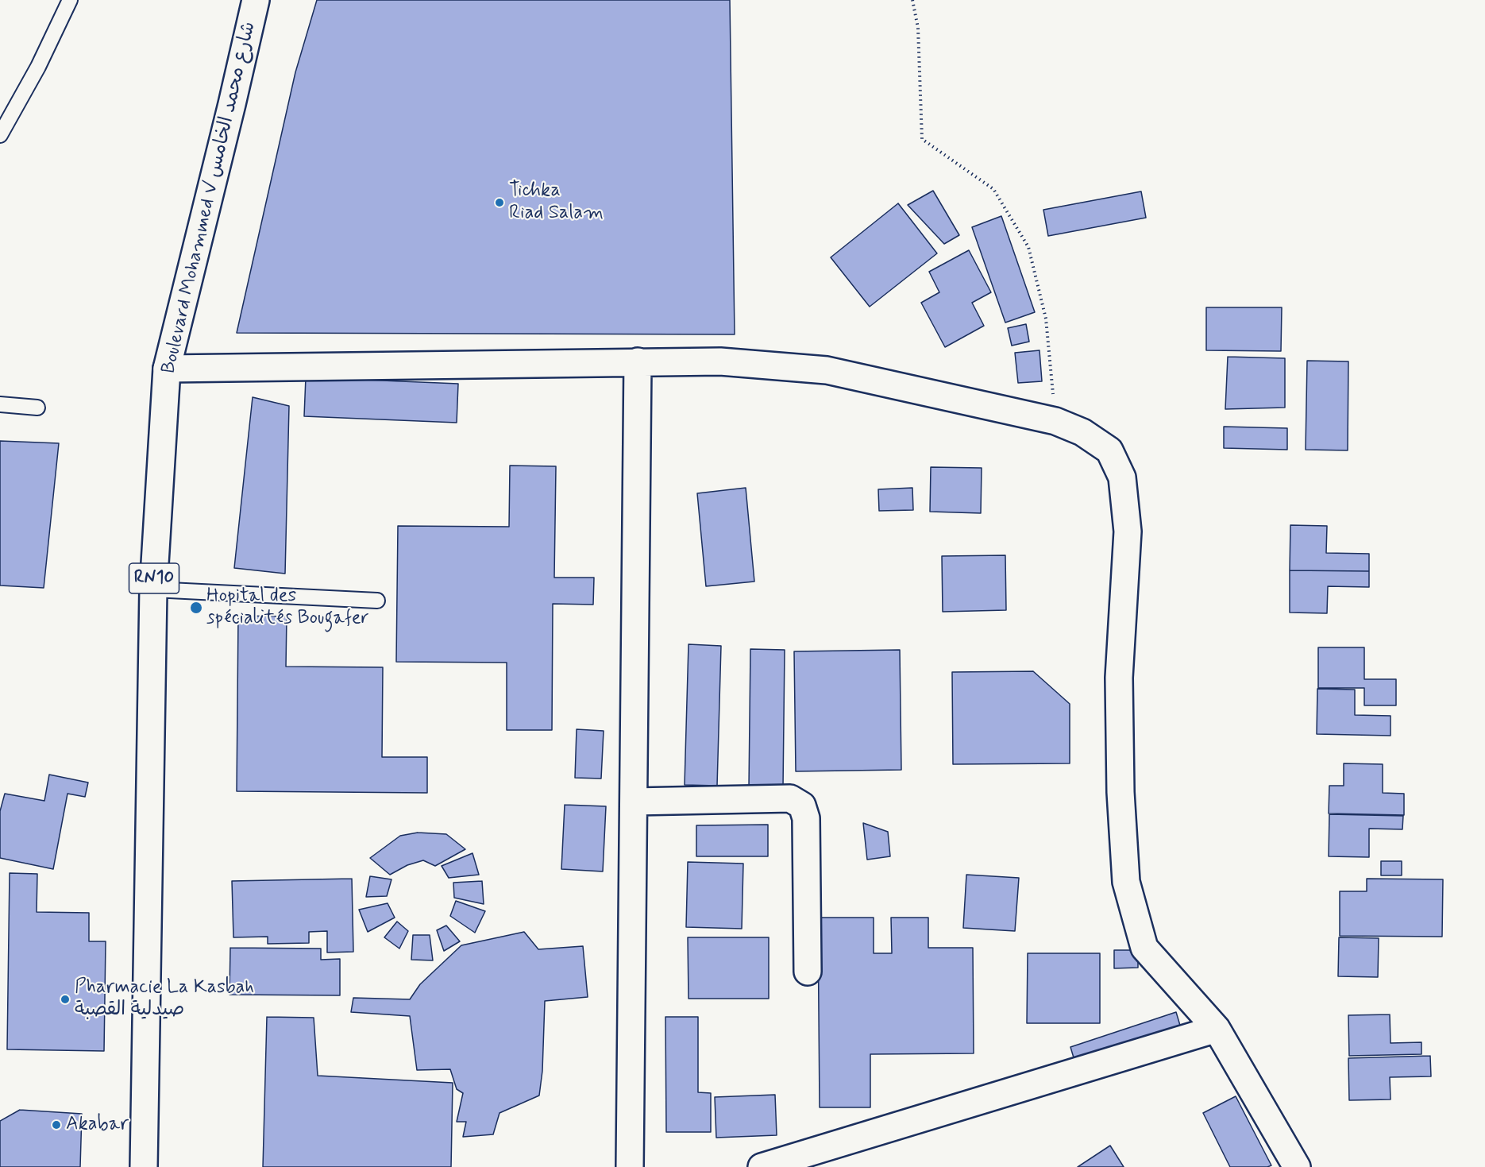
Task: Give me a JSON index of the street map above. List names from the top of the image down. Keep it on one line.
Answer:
{"streets":{"street":["Boulevard Mohammed V شارع محمد الخامس","RN10"]},"places":["Tichka Riad Salam","Hopital des spécialités Bougafer","Pharmacie La Kasbah صيدلية القصبة","Akabar"]}
